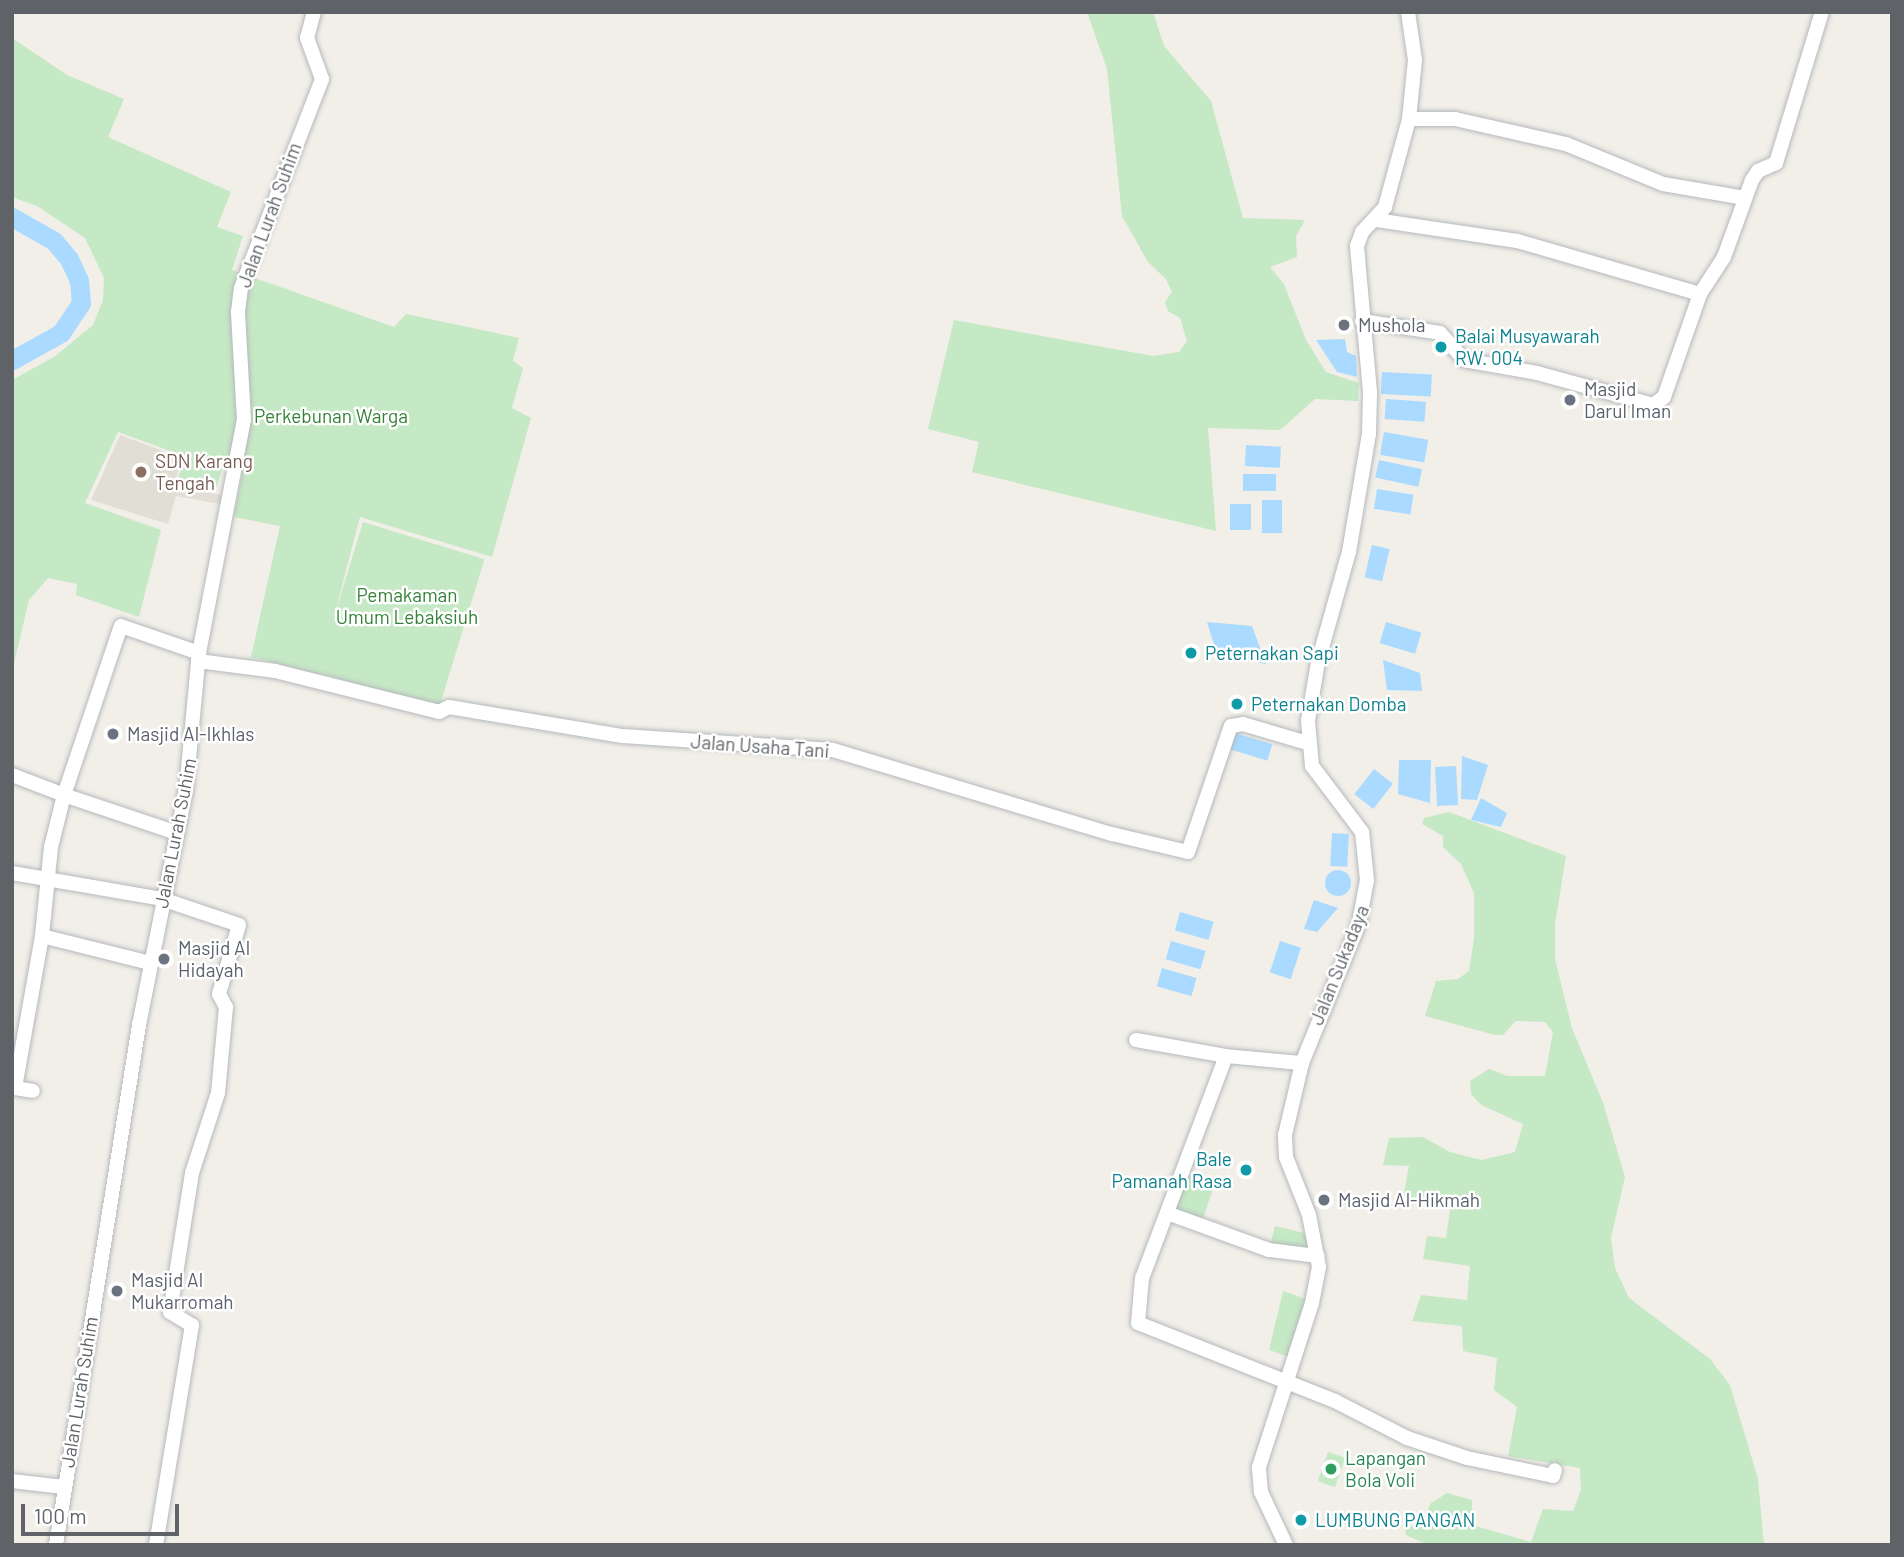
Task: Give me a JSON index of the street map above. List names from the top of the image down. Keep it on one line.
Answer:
{"streets":{"street":["Jalan Lurah Suhim","Jalan Usaha Tani","Jalan Sukadaya"]},"crossings":[["Jalan Lurah Suhim","Jalan Usaha Tani"],["Jalan Usaha Tani","Jalan Sukadaya"]],"parks":["Perkebunan Warga","Pemakaman Umum Lebaksiuh"],"places":["Mushola","Balai Musyawarah RW. 004","Masjid Darul Iman","SDN Karang Tengah","Peternakan Sapi","Peternakan Domba","Masjid Al-Ikhlas","Masjid Al Hidayah","Bale Pamanah Rasa","Masjid Al-Hikmah","Masjid Al Mukarromah","Lapangan Bola Voli","LUMBUNG PANGAN"],"scale_bar":"100 m"}
